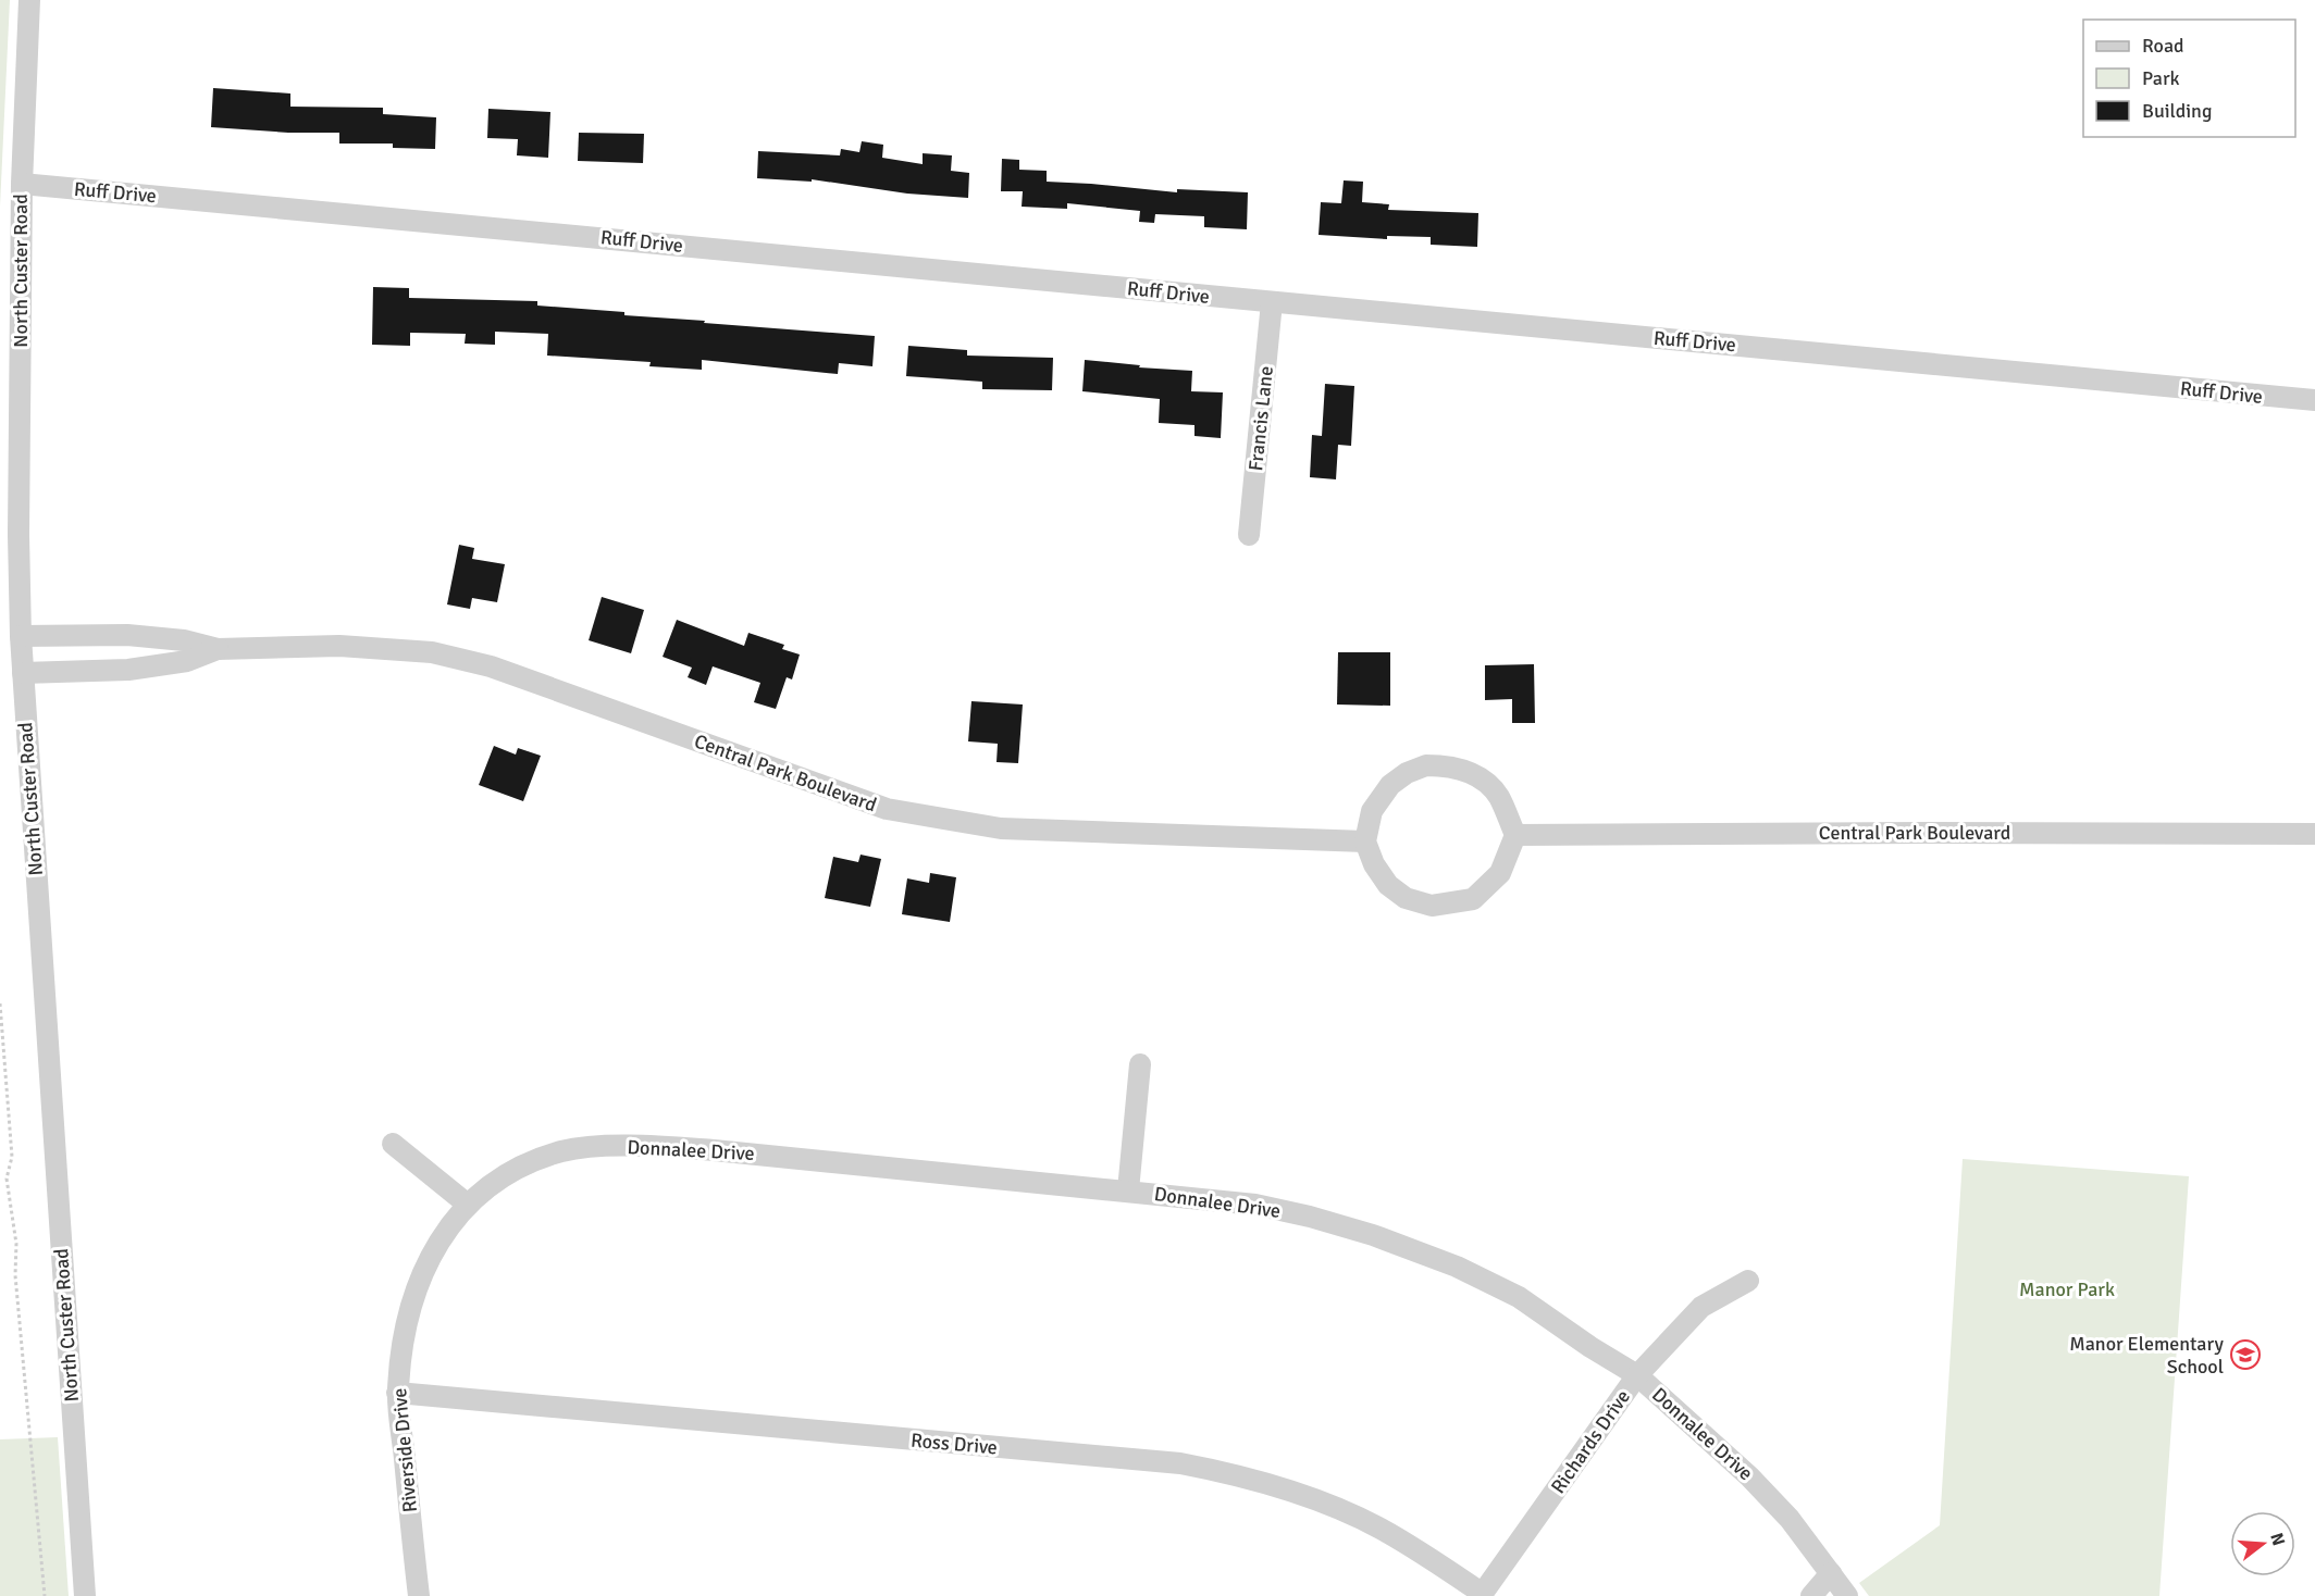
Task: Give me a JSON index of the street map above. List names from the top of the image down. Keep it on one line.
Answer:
{"streets":{"street":["Ruff Drive","North Custer Road","Francis Lane","Central Park Boulevard","Donnalee Drive","Richards Drive","Ross Drive","Riverside Drive"]},"crossings":[["Ruff Drive","North Custer Road"],["Ruff Drive","Francis Lane"],["North Custer Road","Central Park Boulevard"],["Donnalee Drive","Richards Drive"],["Donnalee Drive","Riverside Drive"],["Richards Drive","Ross Drive"],["Ross Drive","Riverside Drive"]],"parks":["Manor Park"],"places":{"school or university":["Manor Elementary School"]},"legend":["Road","Park","Building"],"north":"right"}
